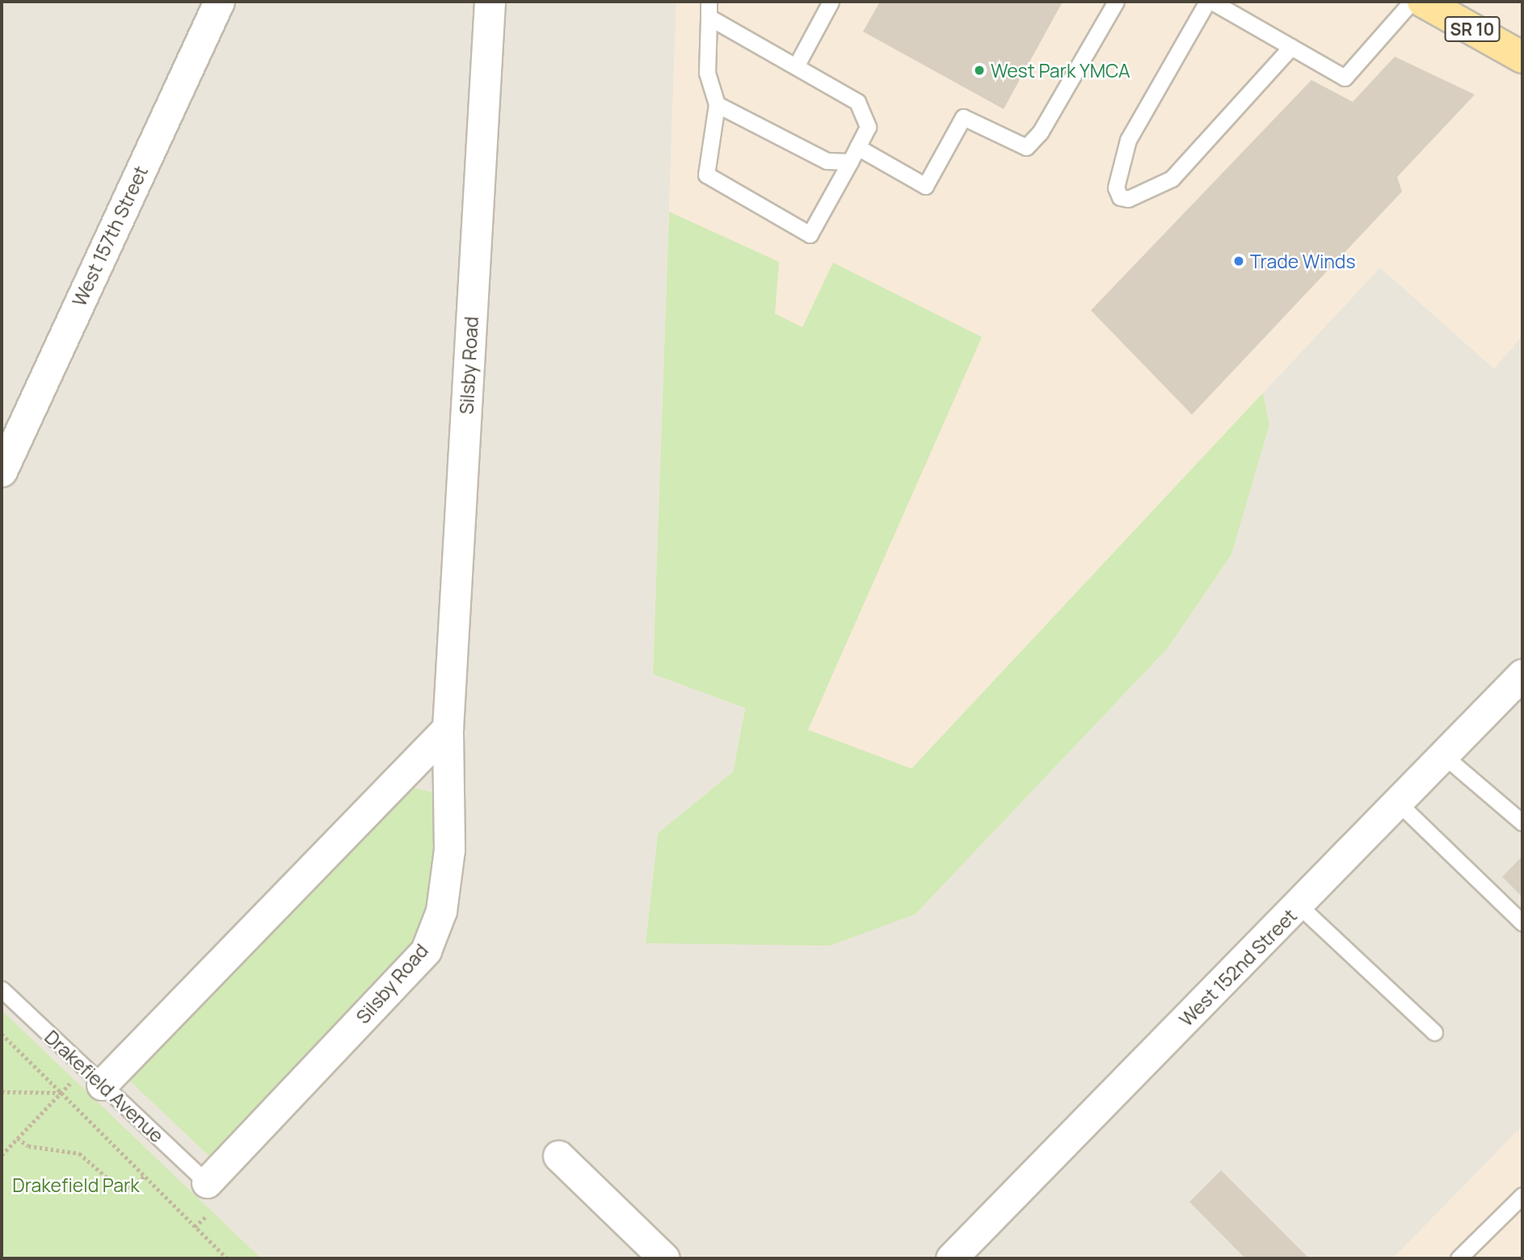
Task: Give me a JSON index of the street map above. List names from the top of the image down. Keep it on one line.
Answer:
{"streets":{"main road":["SR 10"],"street":["West 157th Street","Silsby Road","West 152nd Street"],"lane":["Drakefield Avenue"]},"crossings":[["Silsby Road","Drakefield Avenue"]],"parks":["Drakefield Park"],"places":["West Park YMCA","Trade Winds"]}
